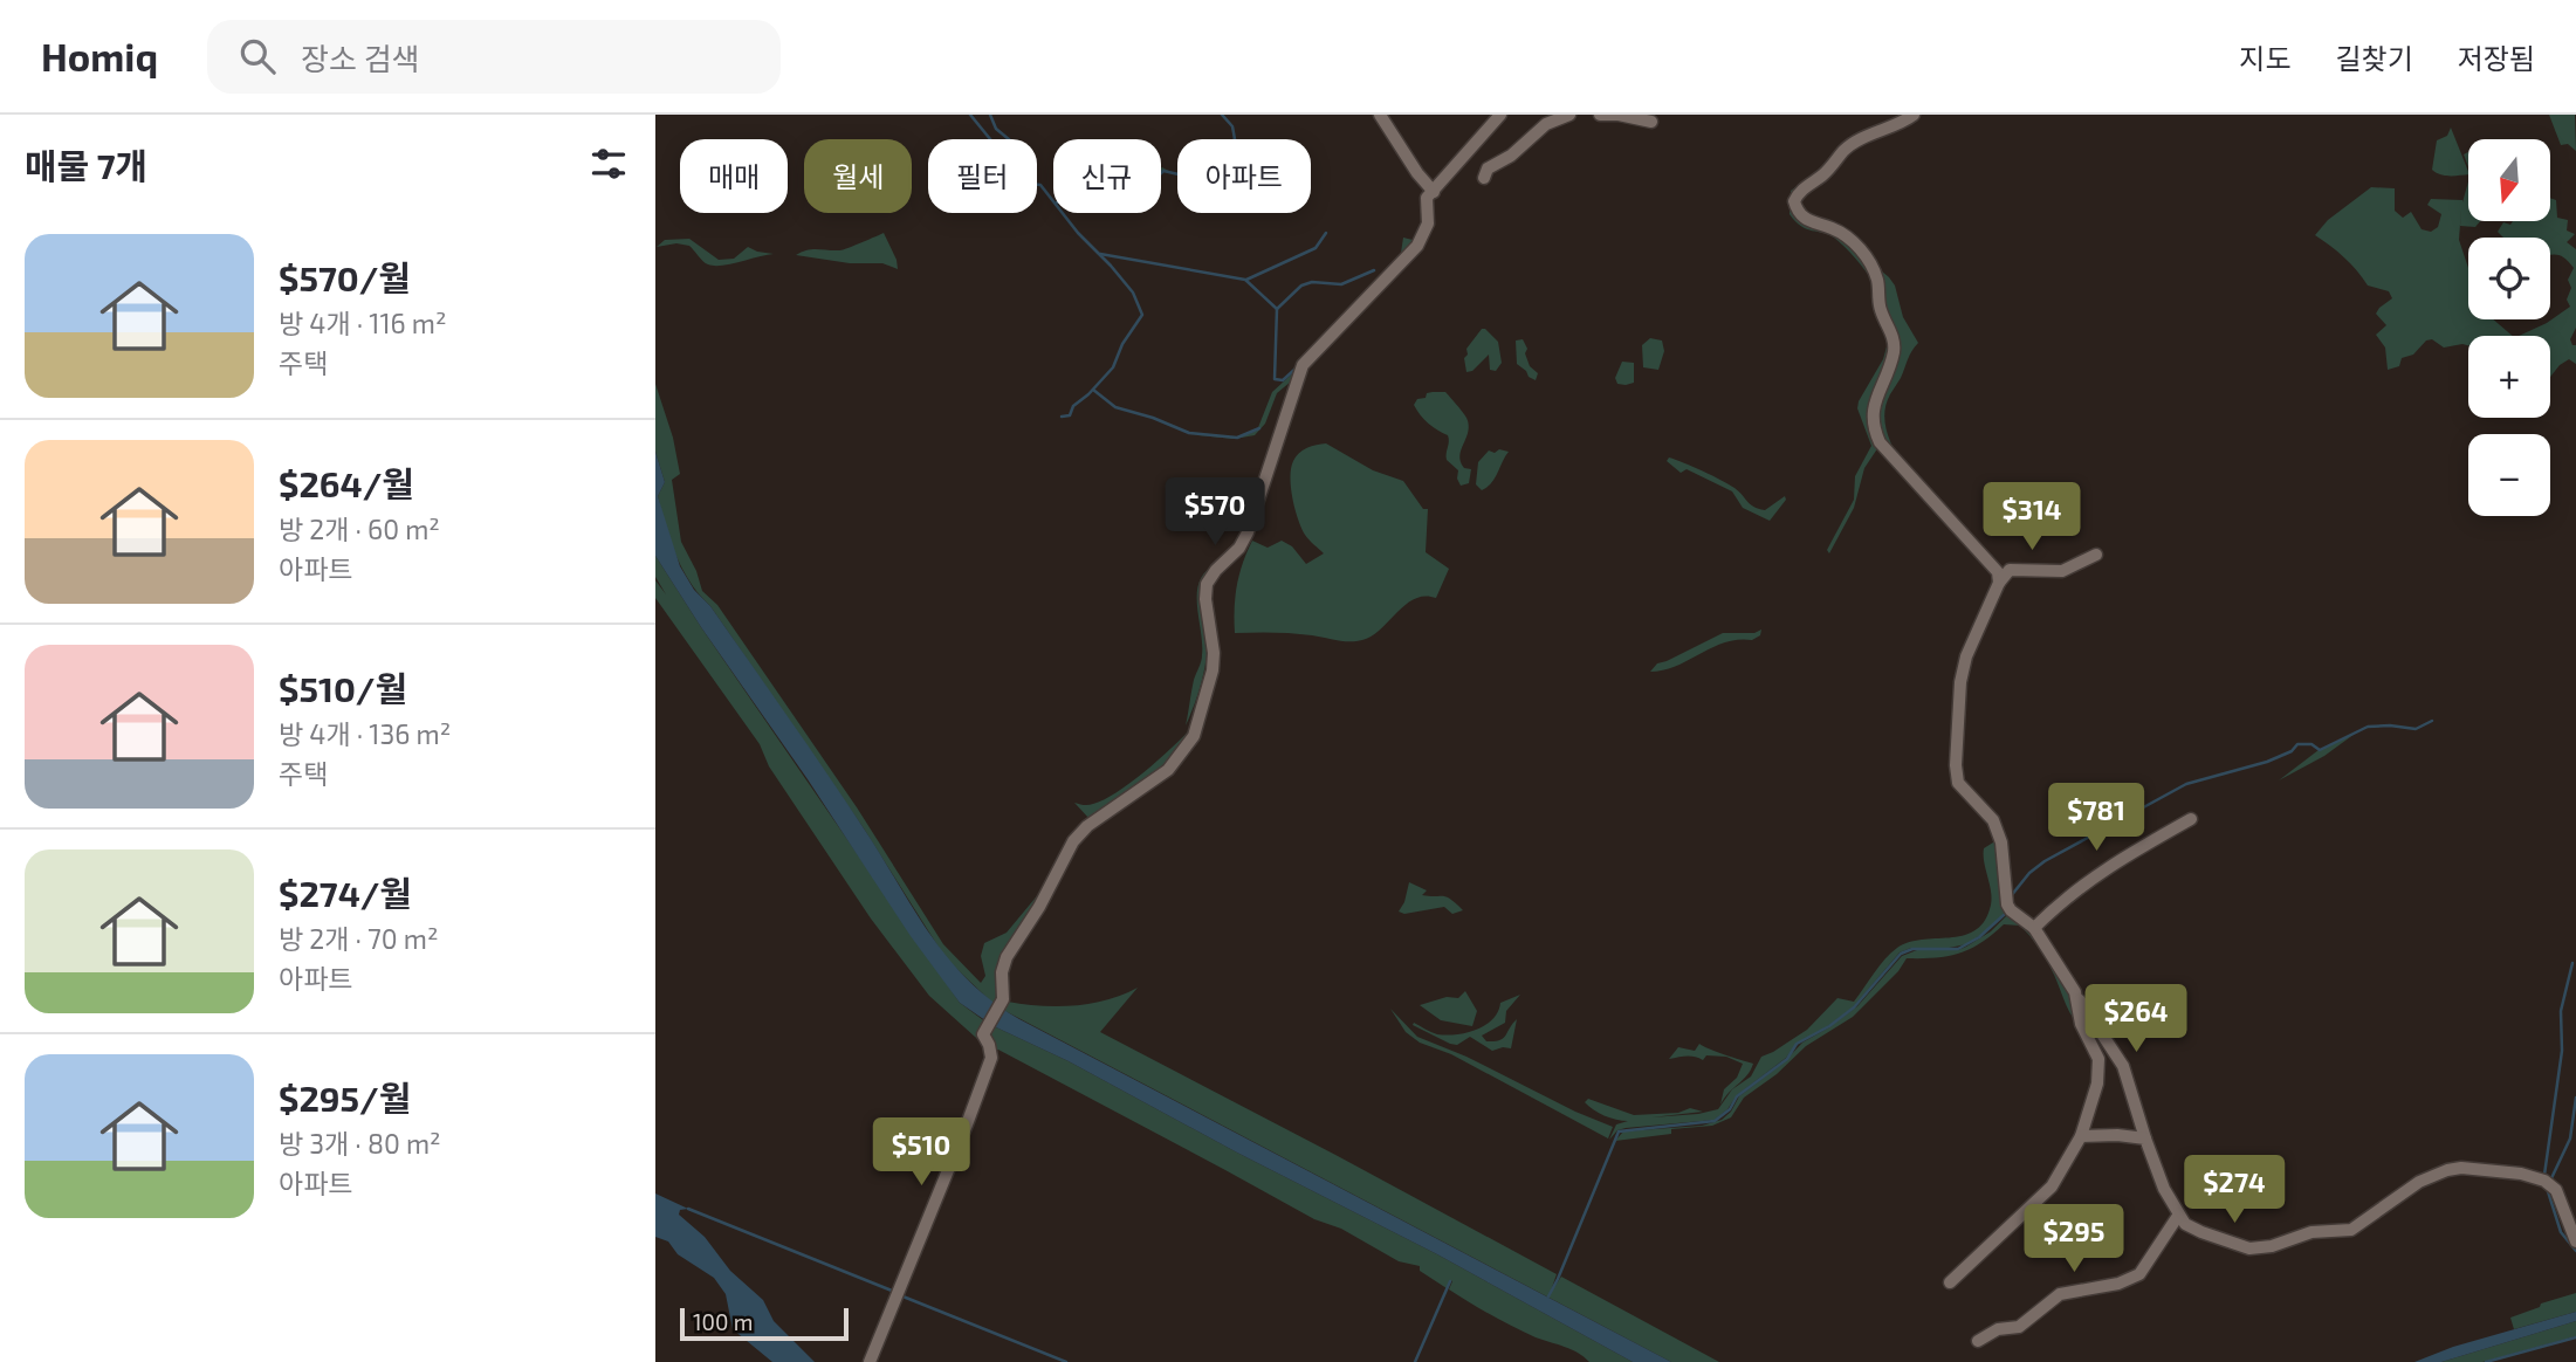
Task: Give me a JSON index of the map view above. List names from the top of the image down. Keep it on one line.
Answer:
{"scale_bar":"100 m","north":"bottom","page":{"header":"Homiq","search":"장소 검색","nav":["지도","길찾기","저장됨"],"heading":"매물 7개","map_buttons":["+","−"],"chip":["매매","월세","필터","신규","아파트"],"list":[{"name":"$570/월","note":"방 4개 · 116 m² · 주택"},{"name":"$264/월","note":"방 2개 · 60 m² · 아파트"},{"name":"$510/월","note":"방 4개 · 136 m² · 주택"},{"name":"$274/월","note":"방 2개 · 70 m² · 아파트"},{"name":"$295/월","note":"방 3개 · 80 m² · 아파트"}],"price":["$570","$314","$781","$264","$510","$274","$295"],"scale":"100 m"}}
